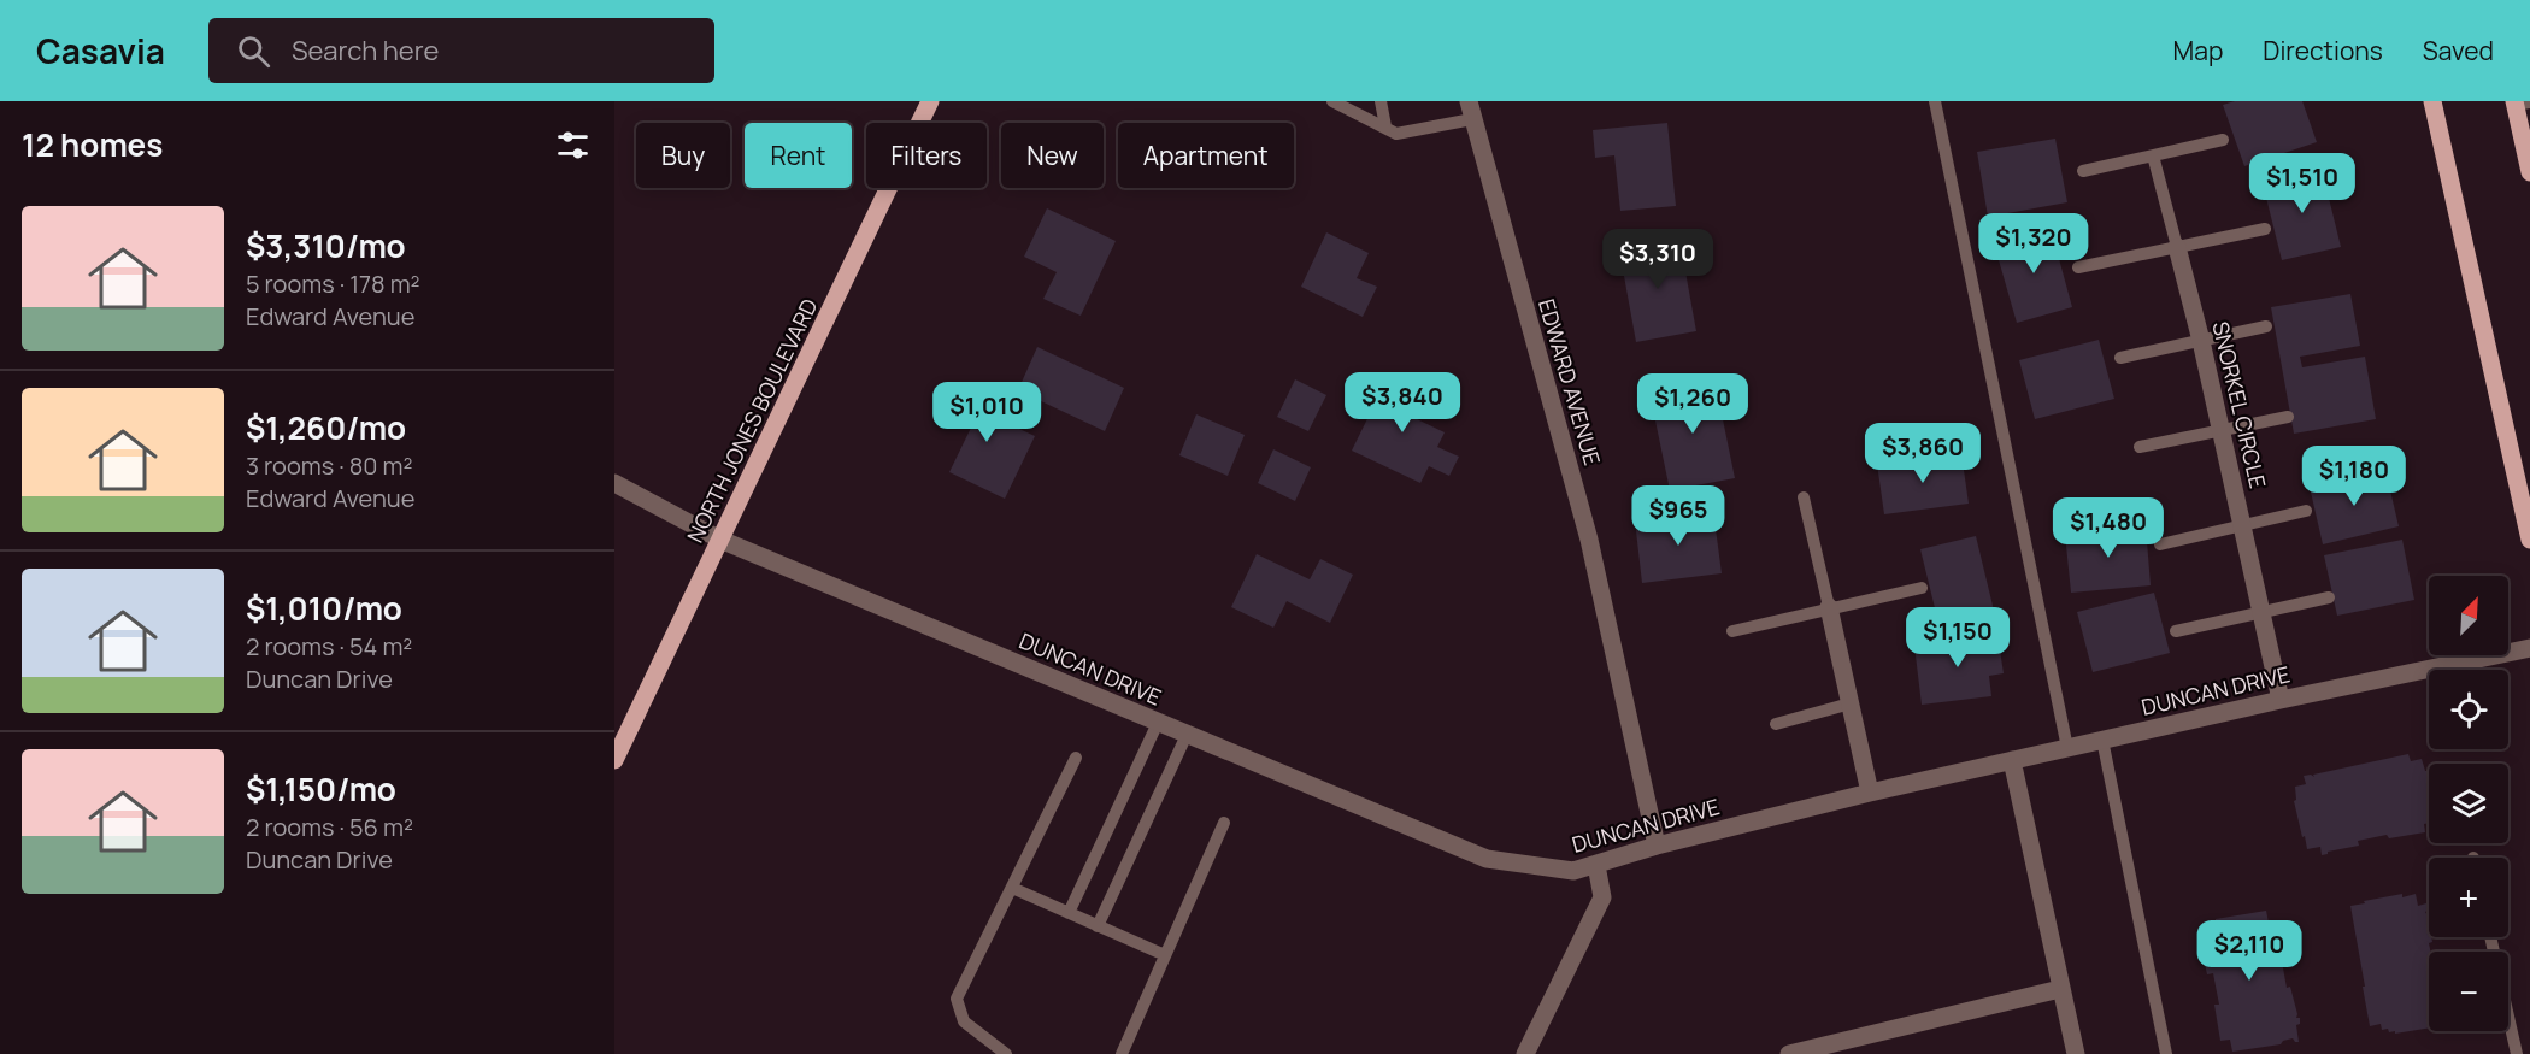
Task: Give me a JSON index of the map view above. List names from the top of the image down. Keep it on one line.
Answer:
{"streets":{"main road":["NORTH JONES BOULEVARD"],"street":["EDWARD AVENUE","SNORKEL CIRCLE","DUNCAN DRIVE"]},"crossings":[["EDWARD AVENUE","DUNCAN DRIVE"],["SNORKEL CIRCLE","DUNCAN DRIVE"],["NORTH JONES BOULEVARD","DUNCAN DRIVE"]],"north":"top right","page":{"header":"Casavia","search":"Search here","nav":["Map","Directions","Saved"],"heading":"12 homes","chip":["Buy","Rent","Filters","New","Apartment"],"price":["$1,510","$1,320","$3,310","$3,840","$1,260","$1,010","$3,860","$1,180","$965","$1,480","$1,150","$2,110"],"list":[{"name":"$3,310/mo","note":"5 rooms · 178 m² · Edward Avenue"},{"name":"$1,260/mo","note":"3 rooms · 80 m² · Edward Avenue"},{"name":"$1,010/mo","note":"2 rooms · 54 m² · Duncan Drive"},{"name":"$1,150/mo","note":"2 rooms · 56 m² · Duncan Drive"}],"map_buttons":["+","−"]}}
